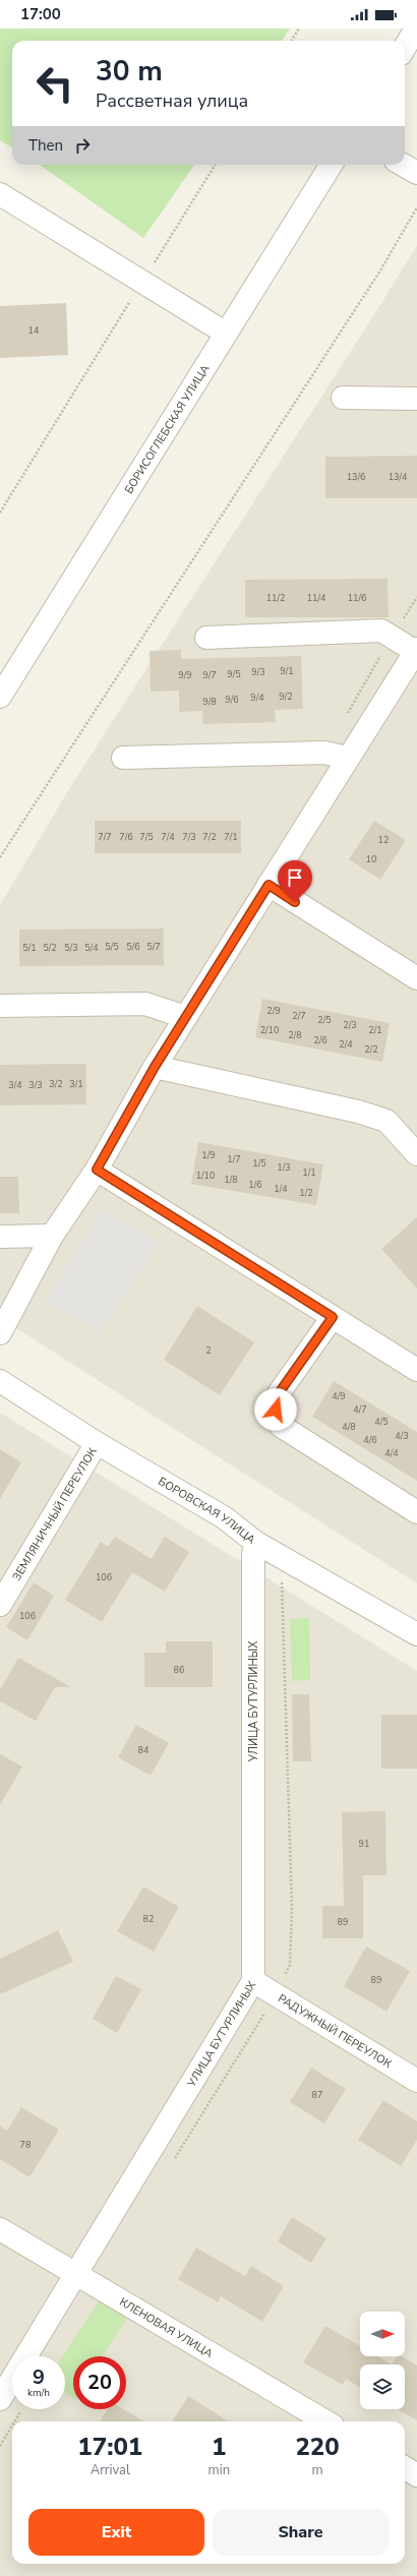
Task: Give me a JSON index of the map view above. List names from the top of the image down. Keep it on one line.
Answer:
{"streets":{"street":["БОРИСОГЛЕБСКАЯ УЛИЦА","БОРОВСКАЯ УЛИЦА","ЗЕМЛЯНИЧНЫЙ ПЕРЕУЛОК","УЛИЦА БУТУРЛИНЫХ","РАДУЖНЫЙ ПЕРЕУЛОК","КЛЕНОВАЯ УЛИЦА"]},"crossings":[["БОРОВСКАЯ УЛИЦА","ЗЕМЛЯНИЧНЫЙ ПЕРЕУЛОК"],["БОРОВСКАЯ УЛИЦА","УЛИЦА БУТУРЛИНЫХ"],["УЛИЦА БУТУРЛИНЫХ","РАДУЖНЫЙ ПЕРЕУЛОК"],["УЛИЦА БУТУРЛИНЫХ","КЛЕНОВАЯ УЛИЦА"]],"house_numbers":["14","13/6","13/4","11/2","11/4","11/6","9/1","9/3","9/5","9/9","9/7","9/2","9/4","9/6","9/8","7/7","7/6","7/5","7/4","7/3","7/2","7/1","12","10","5/5","5/6","5/7","5/1","5/2","5/3","5/4","2/9","2/7","2/5","2/3","2/10","2/1","2/8","2/6","2/4","2/2","3/2","3/1","3/4","3/3","1/9","1/7","1/5","1/3","1/1","1/10","1/8","1/6","1/4","1/2","2","4/9","4/7","4/5","4/8","4/3","4/6","4/4","106","106","86","84","91","82","89","89","87","78"],"north":"right","page":{"status":"17:00","turn":["30 m","Рассветная улица"],"then":"Then","speed":"9 km/h","limit":"20","eta":["17:01","Arrival","1","min","220","m"],"buttons":["Exit","Share"]}}
